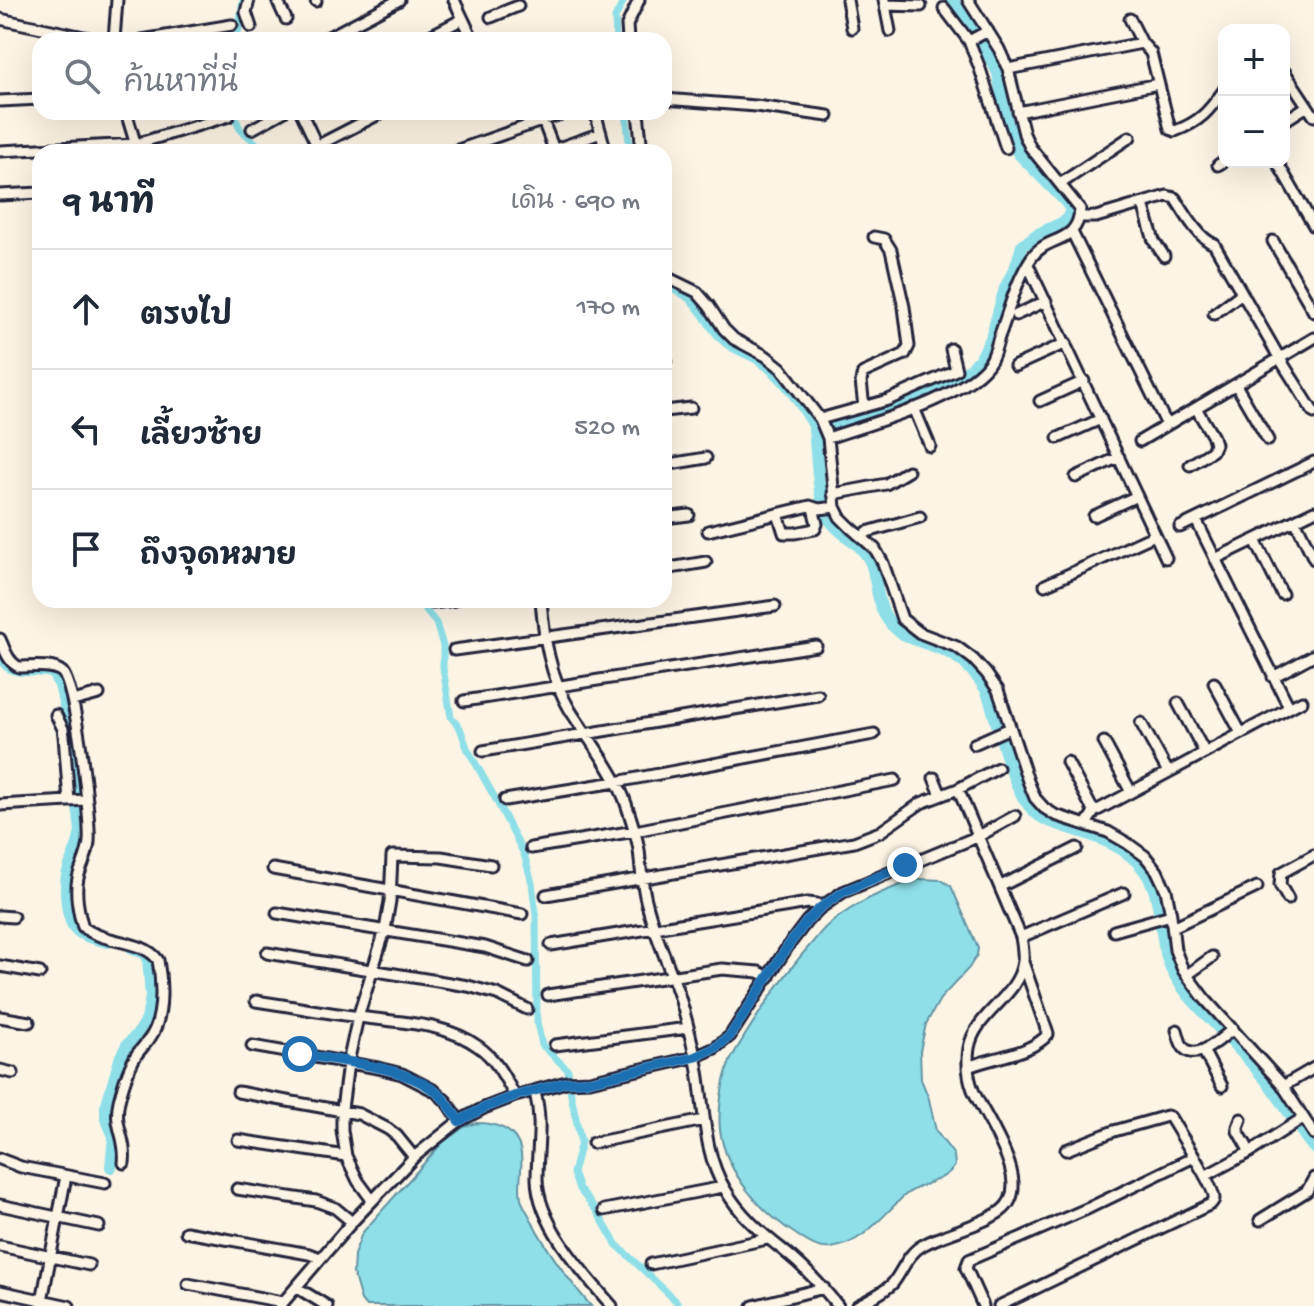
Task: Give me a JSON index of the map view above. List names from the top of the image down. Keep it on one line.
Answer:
{"page":{"map_buttons":["+","−"],"search":"ค้นหาที่นี่","heading":["9 นาที","เดิน · 690 m"],"list":[["ตรงไป","170 m"],["เลี้ยวซ้าย","520 m"],"ถึงจุดหมาย"]}}
